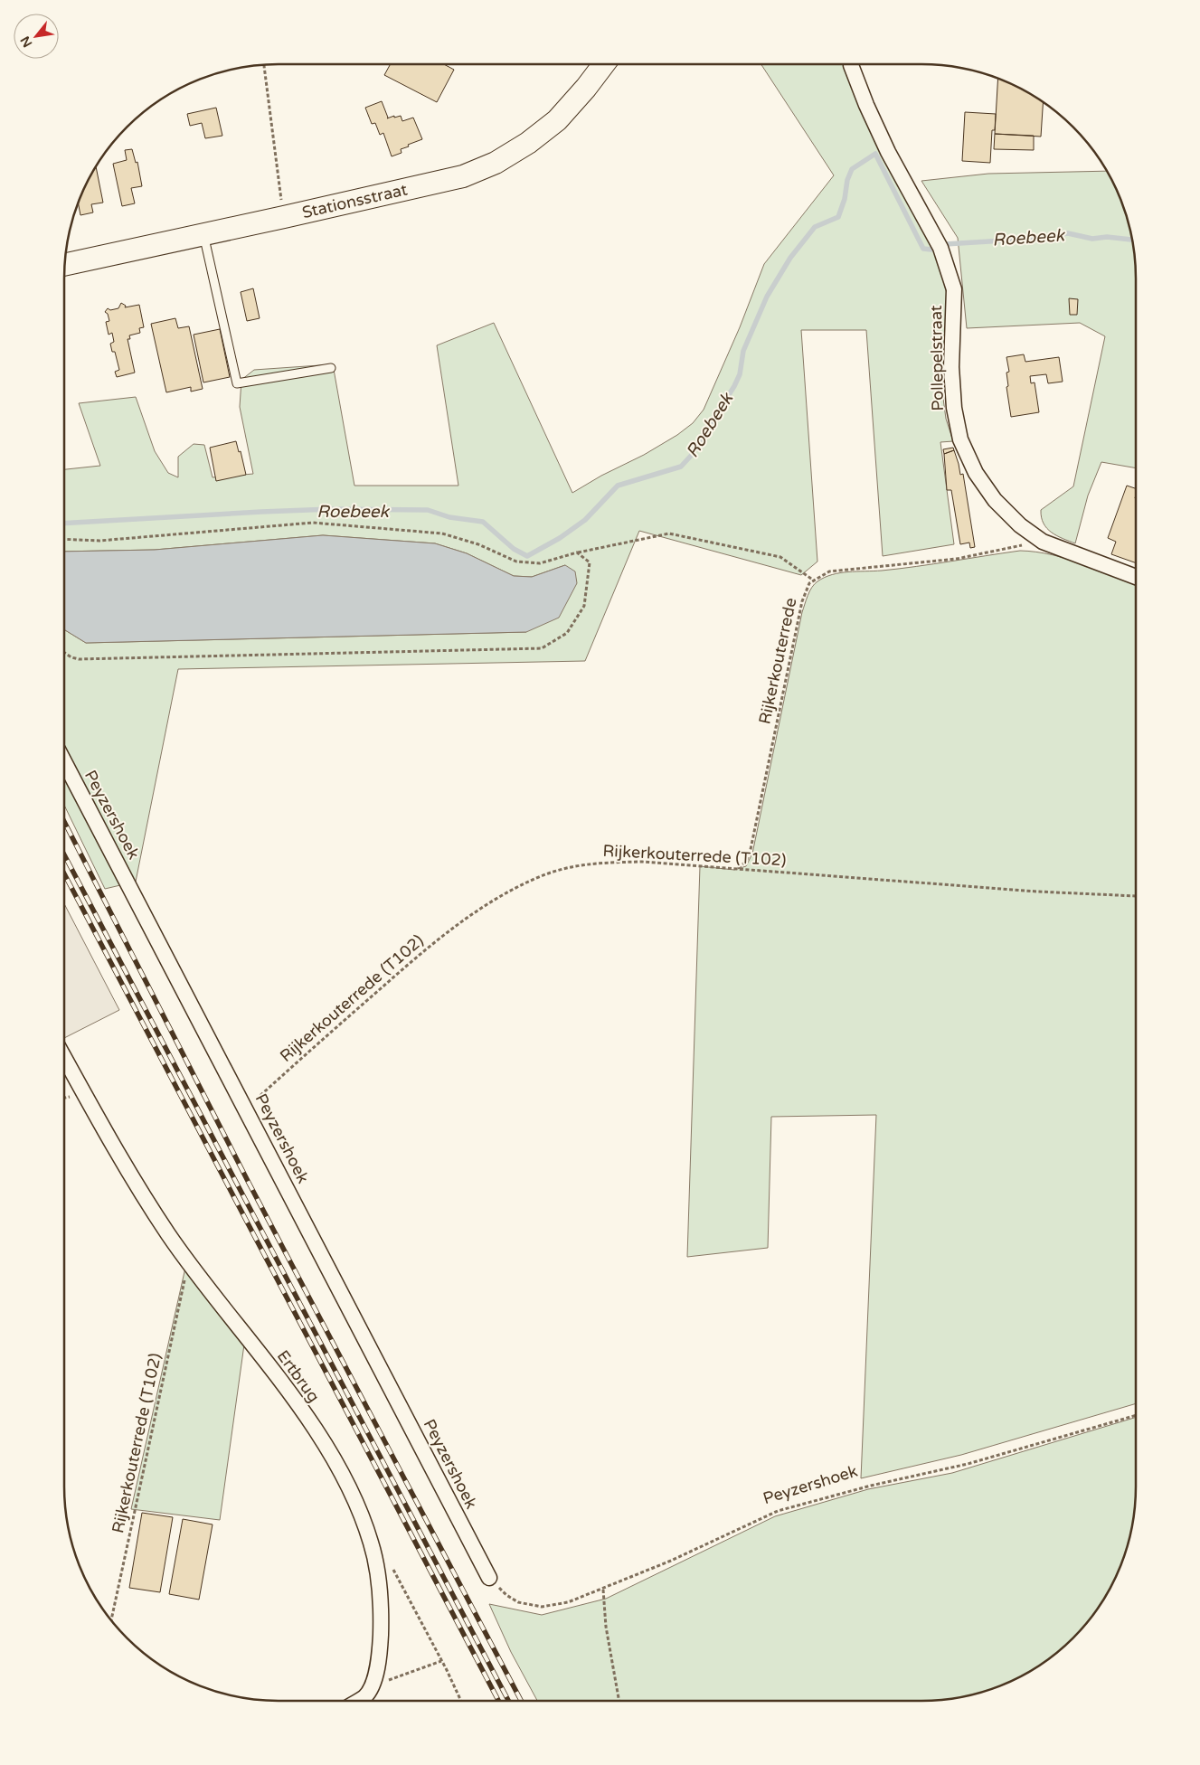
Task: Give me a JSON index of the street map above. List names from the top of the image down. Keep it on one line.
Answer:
{"streets":{"street":["Stationsstraat","Pollepelstraat","Peyzershoek","Ertbrug"],"path":["Rijkerkouterrede","Rijkerkouterrede (T102)"]},"crossings":[["Pollepelstraat","Rijkerkouterrede"],["Rijkerkouterrede","Rijkerkouterrede (T102)"],["Peyzershoek","Rijkerkouterrede (T102)"],["Rijkerkouterrede (T102)","Ertbrug"]],"water":["Roebeek"],"north":"bottom left"}
